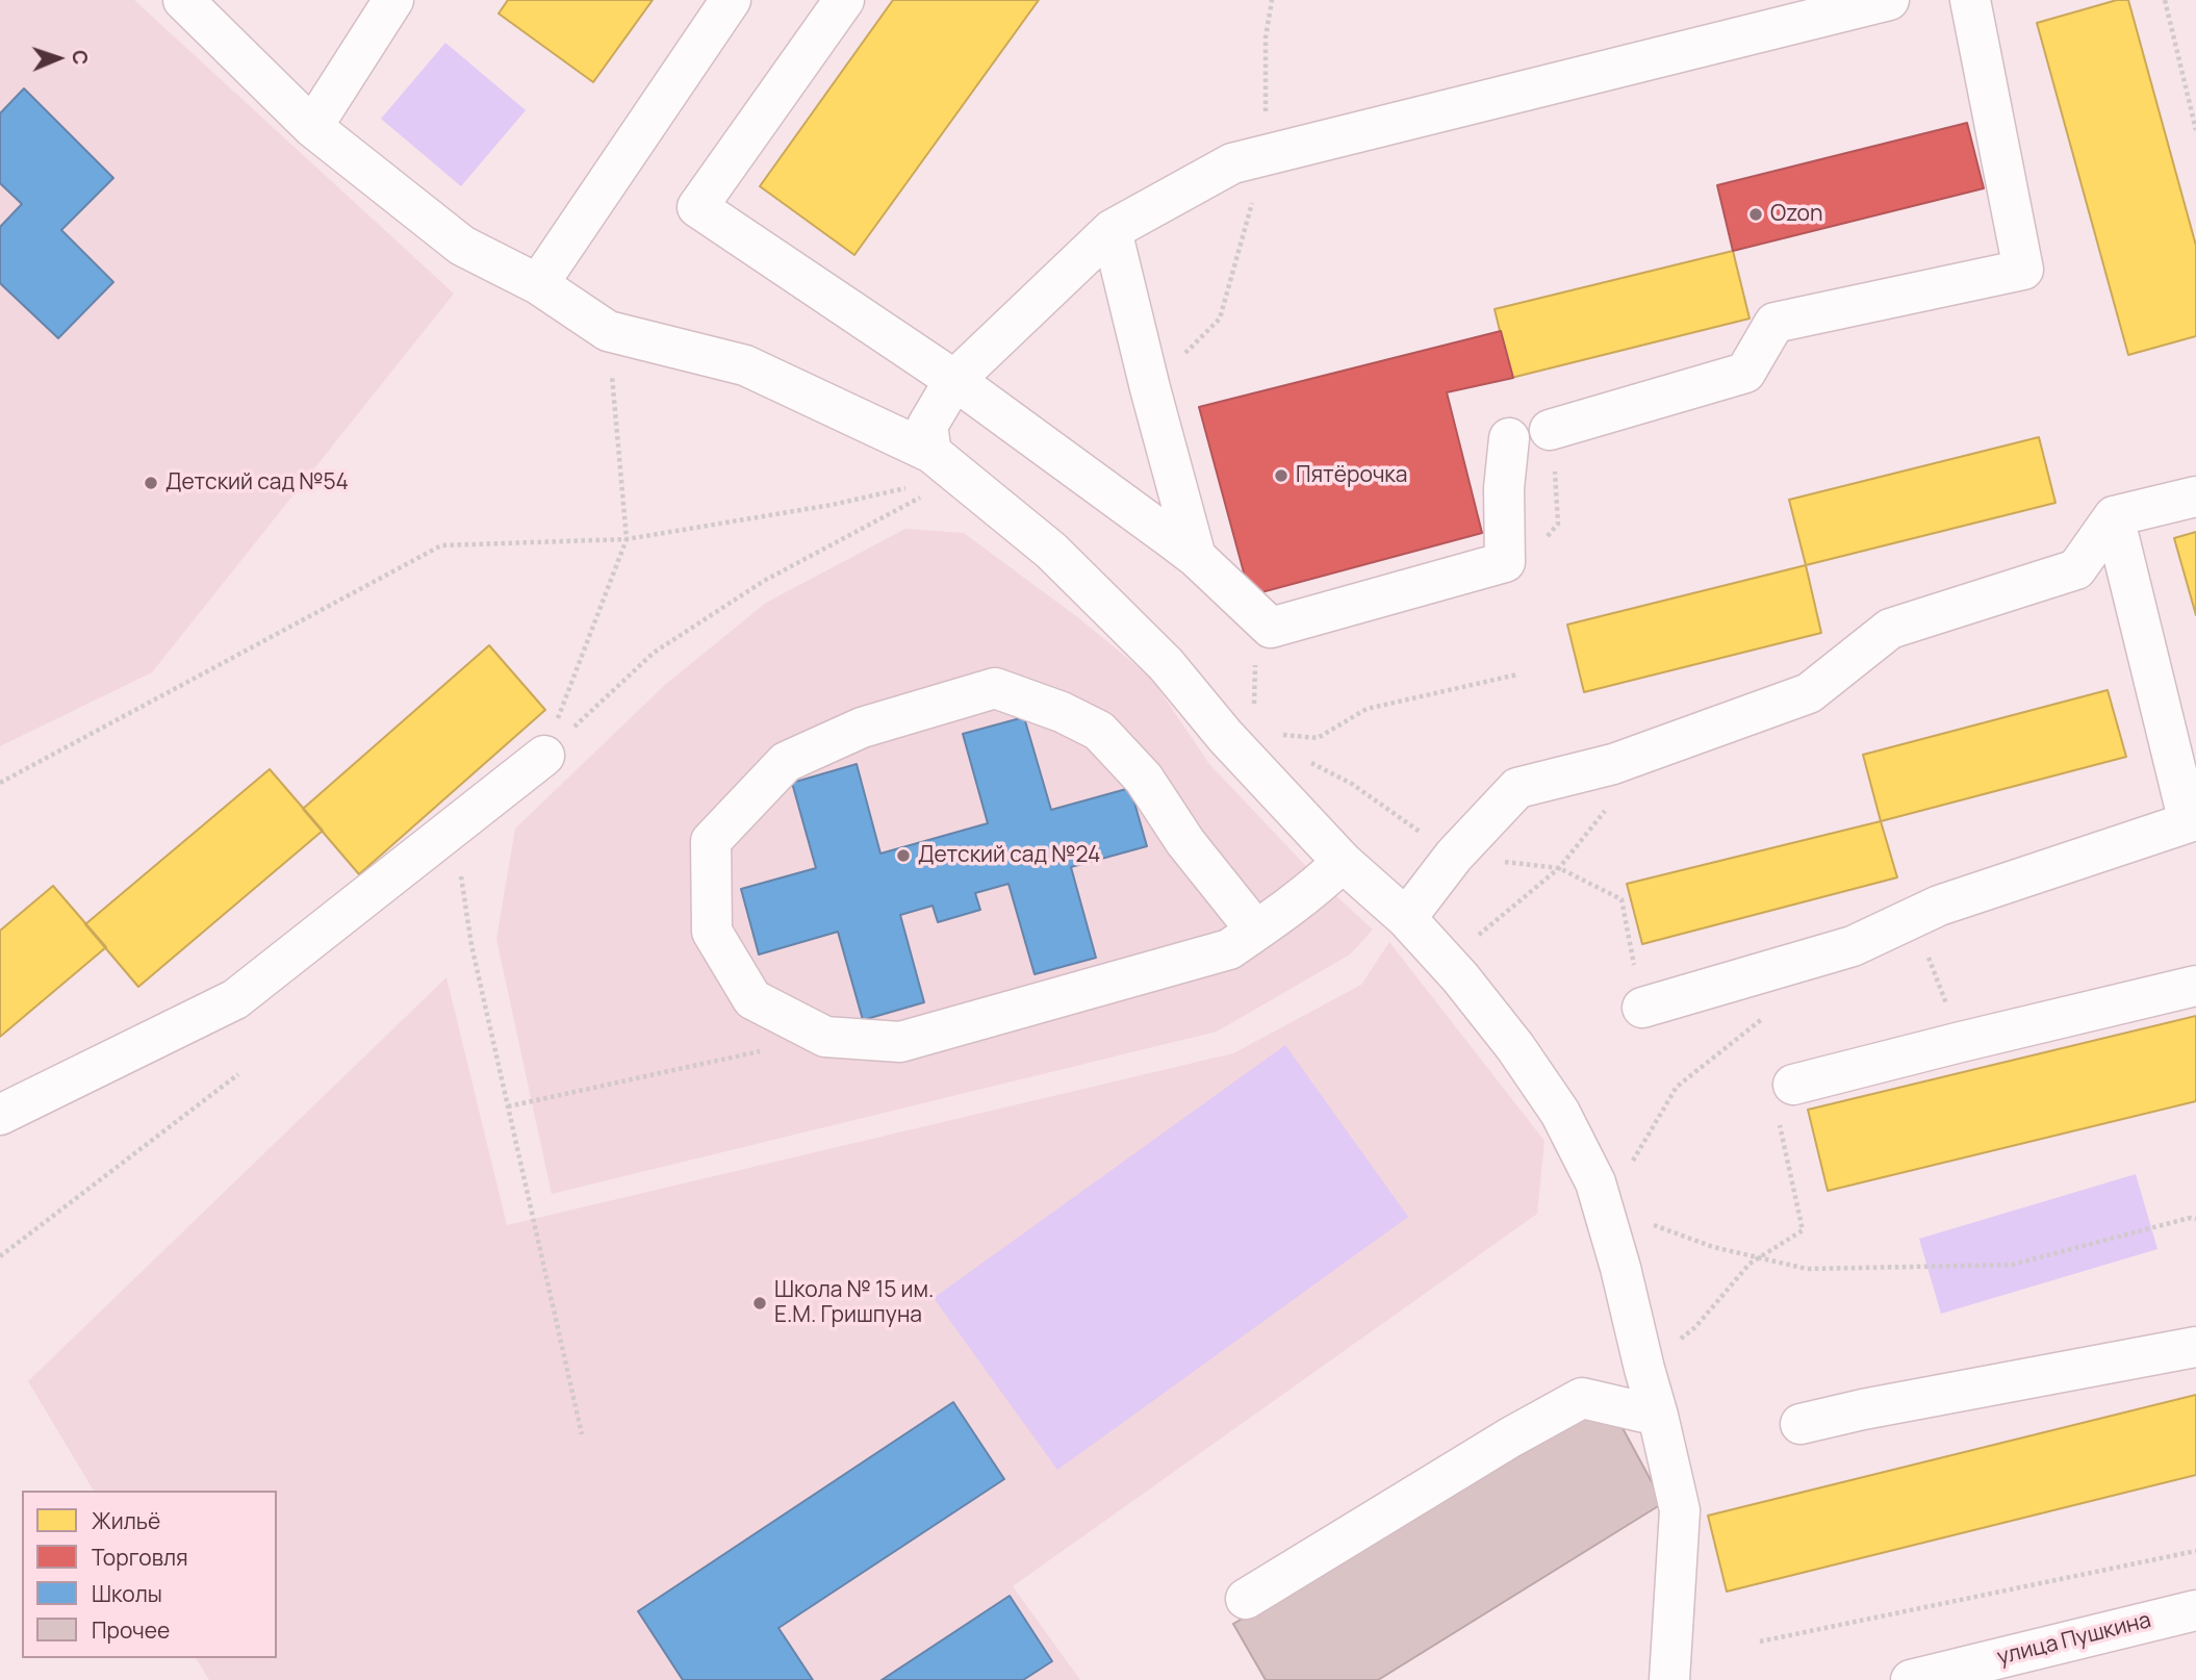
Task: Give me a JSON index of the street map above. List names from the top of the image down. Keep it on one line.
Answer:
{"streets":{"street":["улица Пушкина"]},"places":["Ozon","Пятёрочка","Детский сад №54","Детский сад №24","Школа № 15 им. Е.М. Гришпуна"],"legend":["Жильё","Торговля","Школы","Прочее"],"north":"right"}
